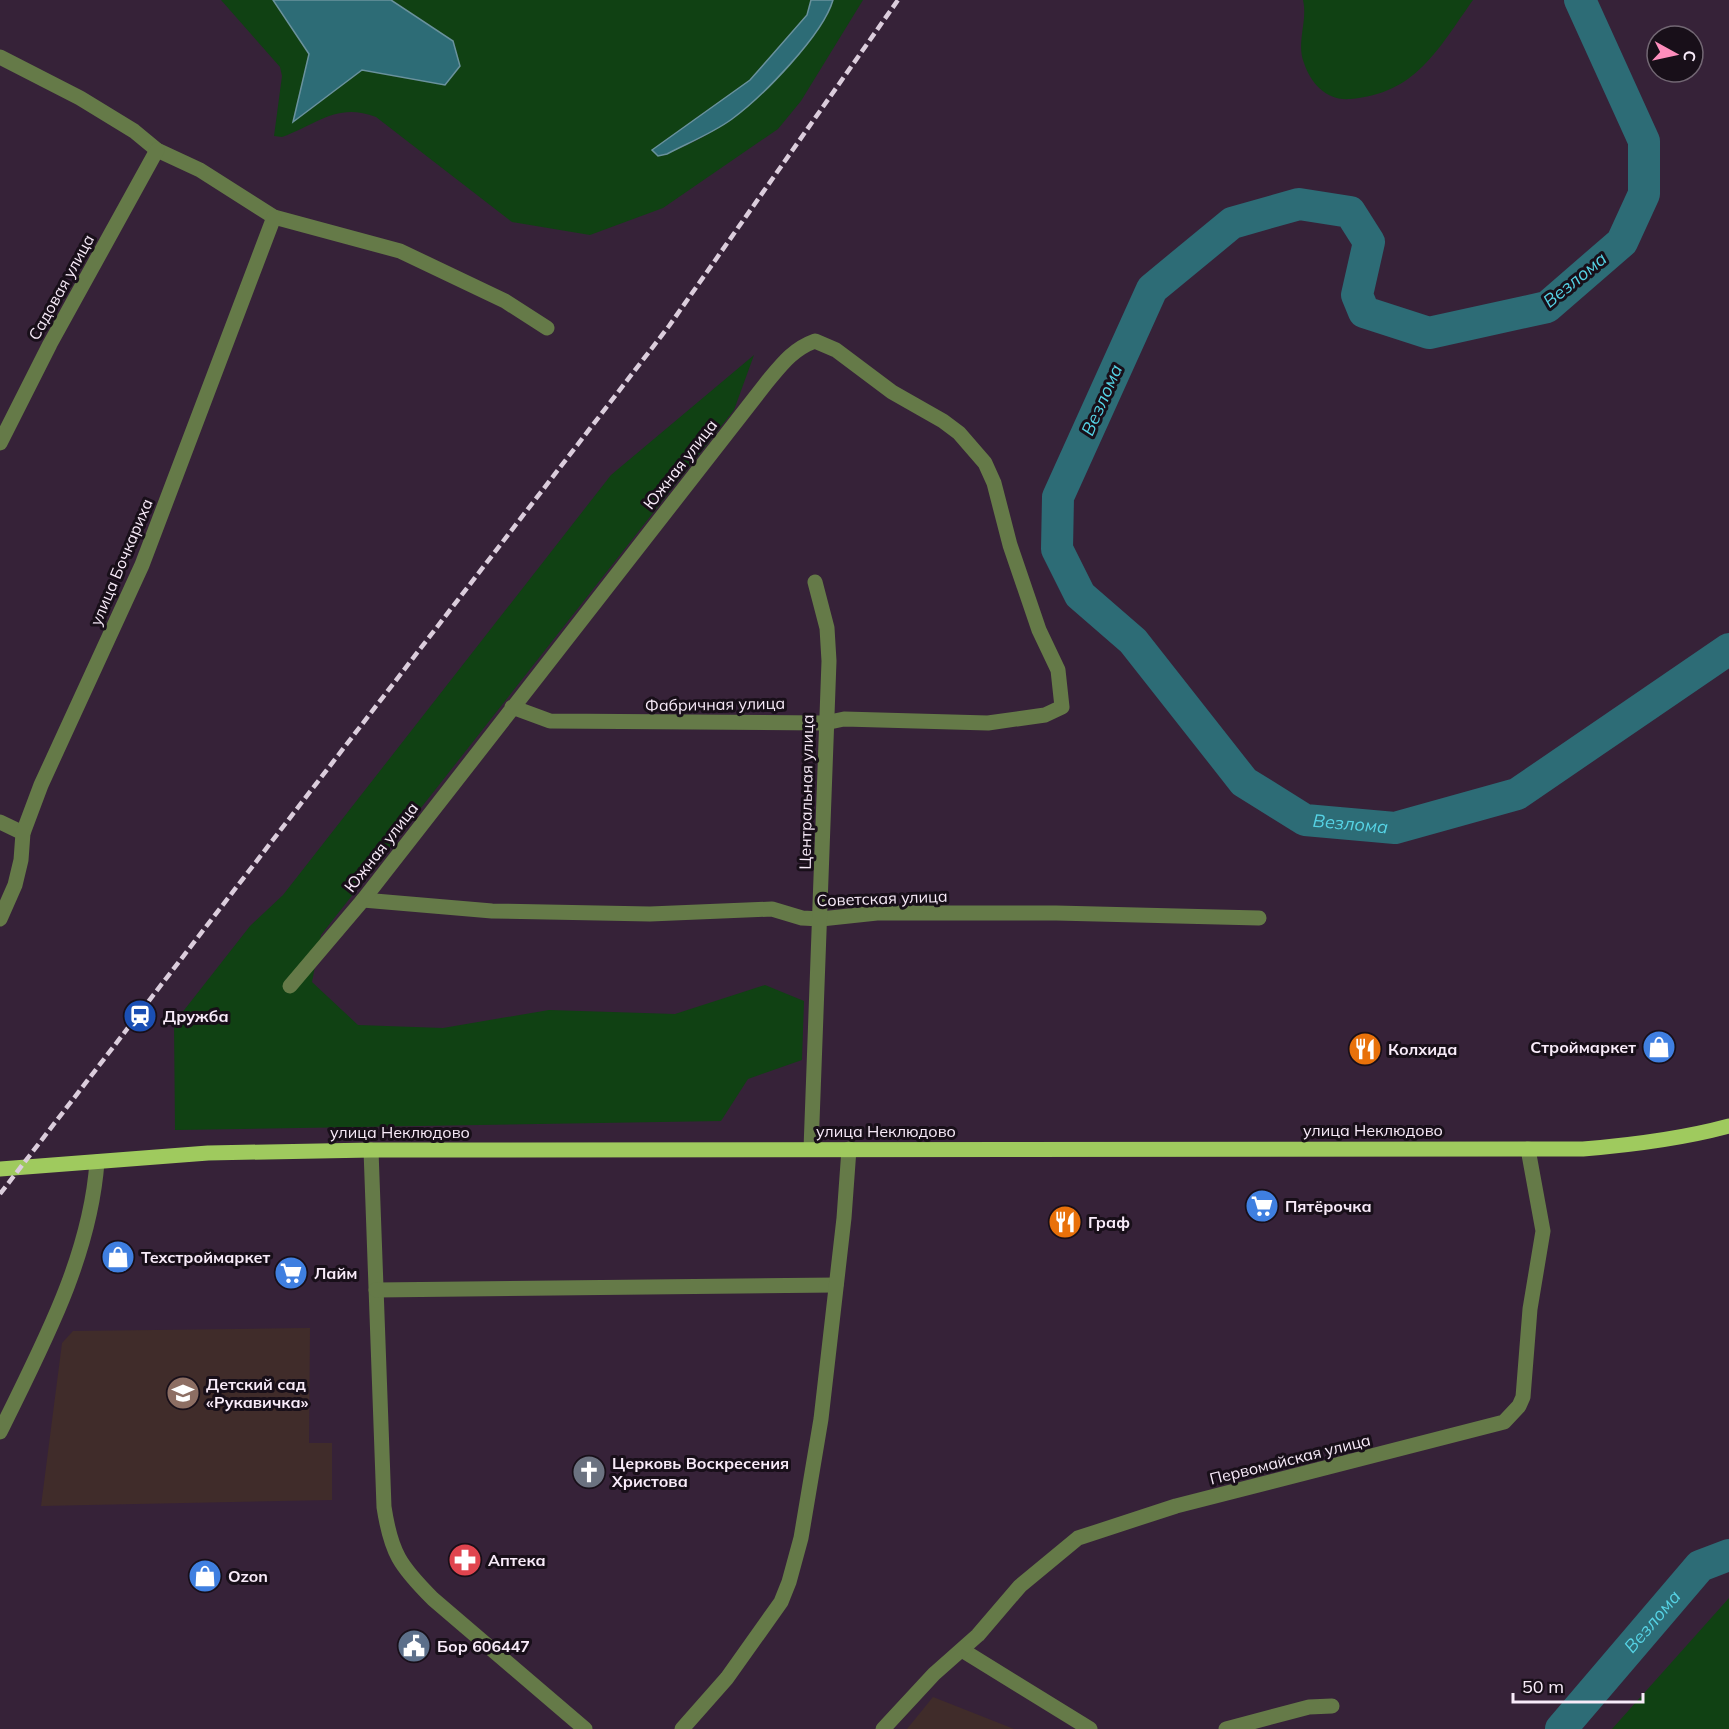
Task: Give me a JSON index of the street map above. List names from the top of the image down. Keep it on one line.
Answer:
{"streets":{"main road":["улица Неклюдово"],"street":["Садовая улица","Южная улица","улица Бочкариха","Фабричная улица","Центральная улица","Советская улица","Первомайская улица"]},"crossings":[["Южная улица","Фабричная улица"],["Южная улица","Советская улица"],["Фабричная улица","Центральная улица"],["Центральная улица","Советская улица"],["Центральная улица","улица Неклюдово"],["улица Неклюдово","Первомайская улица"]],"water":["Везлома"],"places":{"station":["Дружба"],"shop":["Строймаркет","Техстроймаркет","Ozon"],"restaurant":["Колхида","Граф"],"supermarket":["Пятёрочка","Лайм"],"school or university":["Детский сад «Рукавичка»"],"church":["Церковь Воскресения Христова"],"pharmacy":["Аптека"],"public building":["Бор 606447"]},"scale_bar":"50 m","north":"right"}
